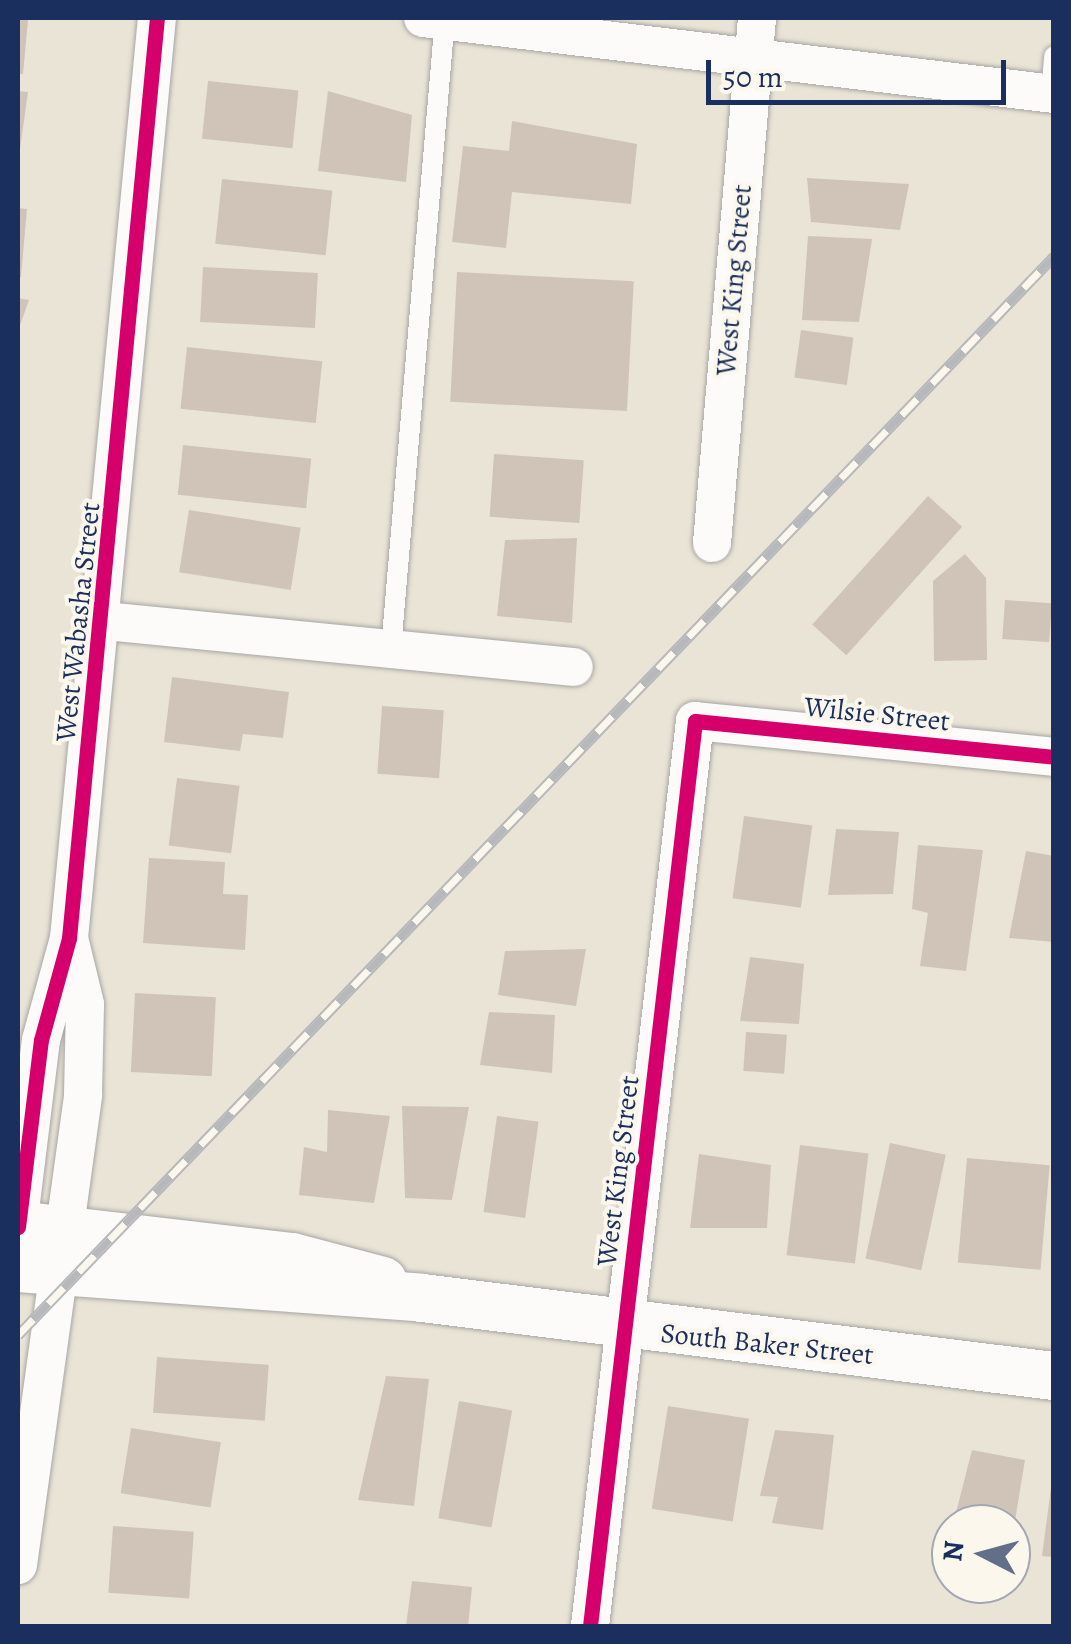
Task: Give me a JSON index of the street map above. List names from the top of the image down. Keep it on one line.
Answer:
{"streets":{"street":["West King Street","West Wabasha Street","Wilsie Street","South Baker Street"]},"crossings":[["West King Street","Wilsie Street"],["West King Street","South Baker Street"],["West Wabasha Street","South Baker Street"]],"scale_bar":"50 m","north":"left"}
